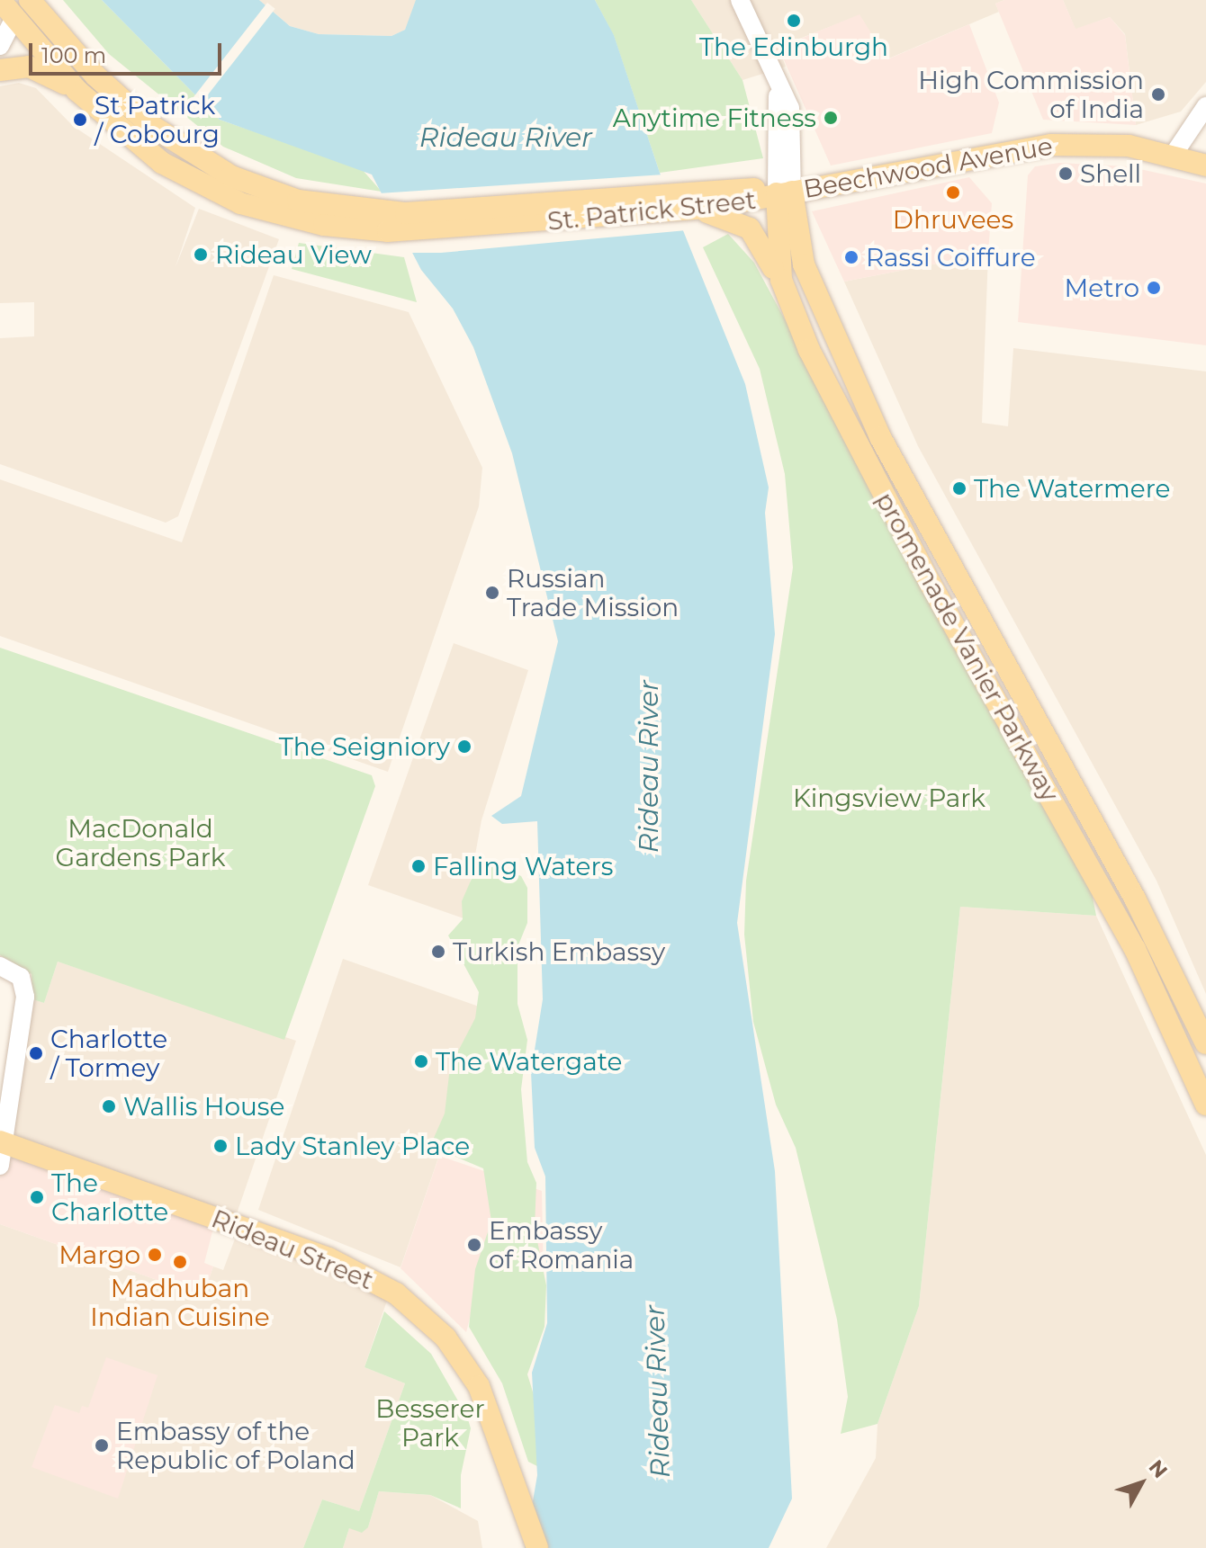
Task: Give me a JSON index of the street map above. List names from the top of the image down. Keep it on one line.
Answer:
{"streets":{"main road":["Beechwood Avenue","St. Patrick Street","promenade Vanier Parkway","Rideau Street"]},"crossings":[["Beechwood Avenue","St. Patrick Street"],["Beechwood Avenue","promenade Vanier Parkway"],["St. Patrick Street","promenade Vanier Parkway"]],"water":["Rideau River"],"parks":["Kingsview Park","MacDonald Gardens Park","Besserer Park"],"places":["The Edinburgh","High Commission of India","Anytime Fitness","St Patrick / Cobourg","Shell","Dhruvees","Rideau View","Rassi Coiffure","Metro","The Watermere","Russian Trade Mission","The Seigniory","Falling Waters","Turkish Embassy","Charlotte / Tormey","The Watergate","Wallis House","Lady Stanley Place","The Charlotte","Embassy of Romania","Margo","Madhuban Indian Cuisine","Embassy of the Republic of Poland"],"scale_bar":"100 m","north":"top right"}
